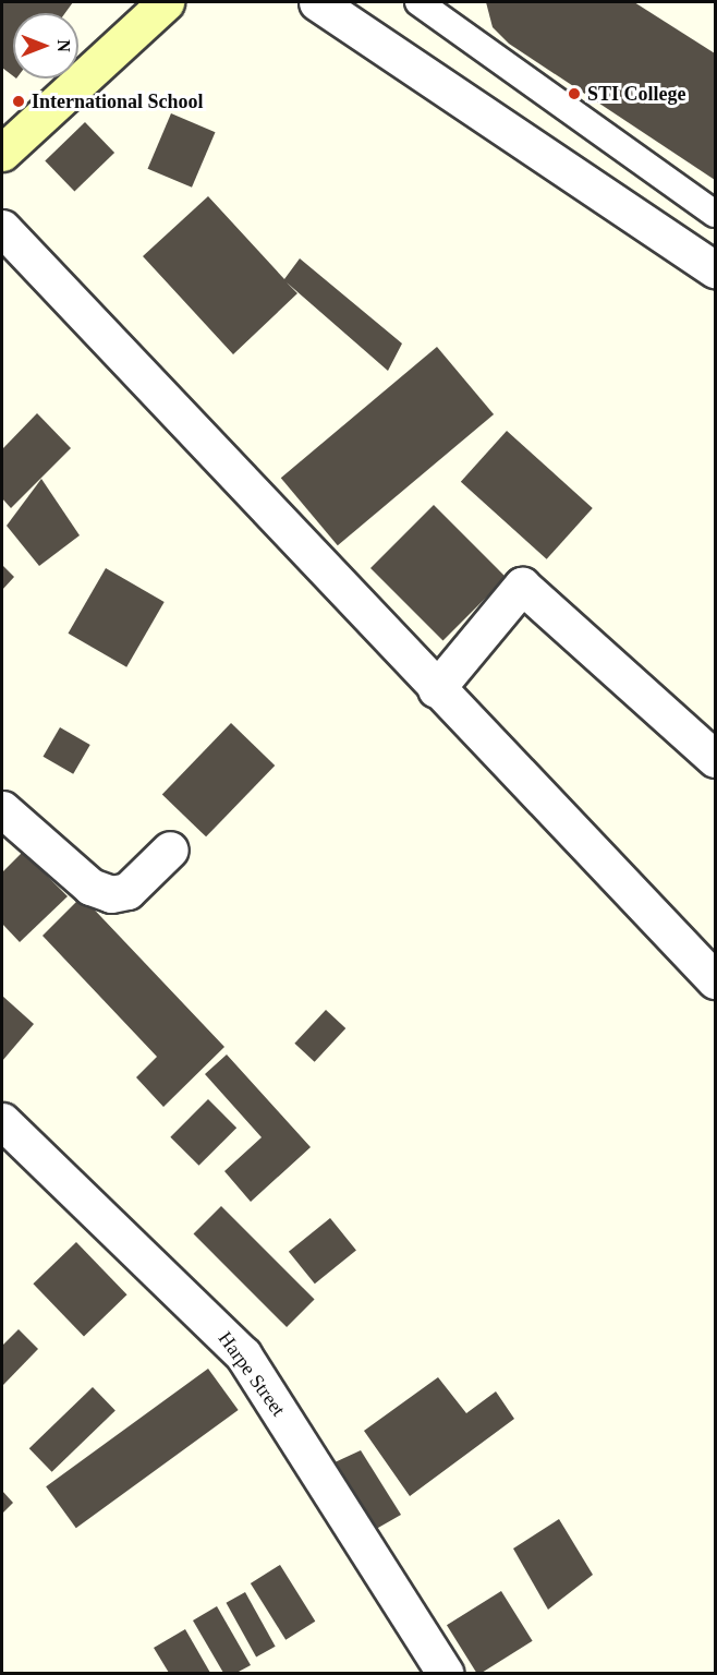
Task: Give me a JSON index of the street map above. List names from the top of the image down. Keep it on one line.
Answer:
{"streets":{"street":["Harpe Street"]},"places":["STI College","International School"],"north":"right"}
